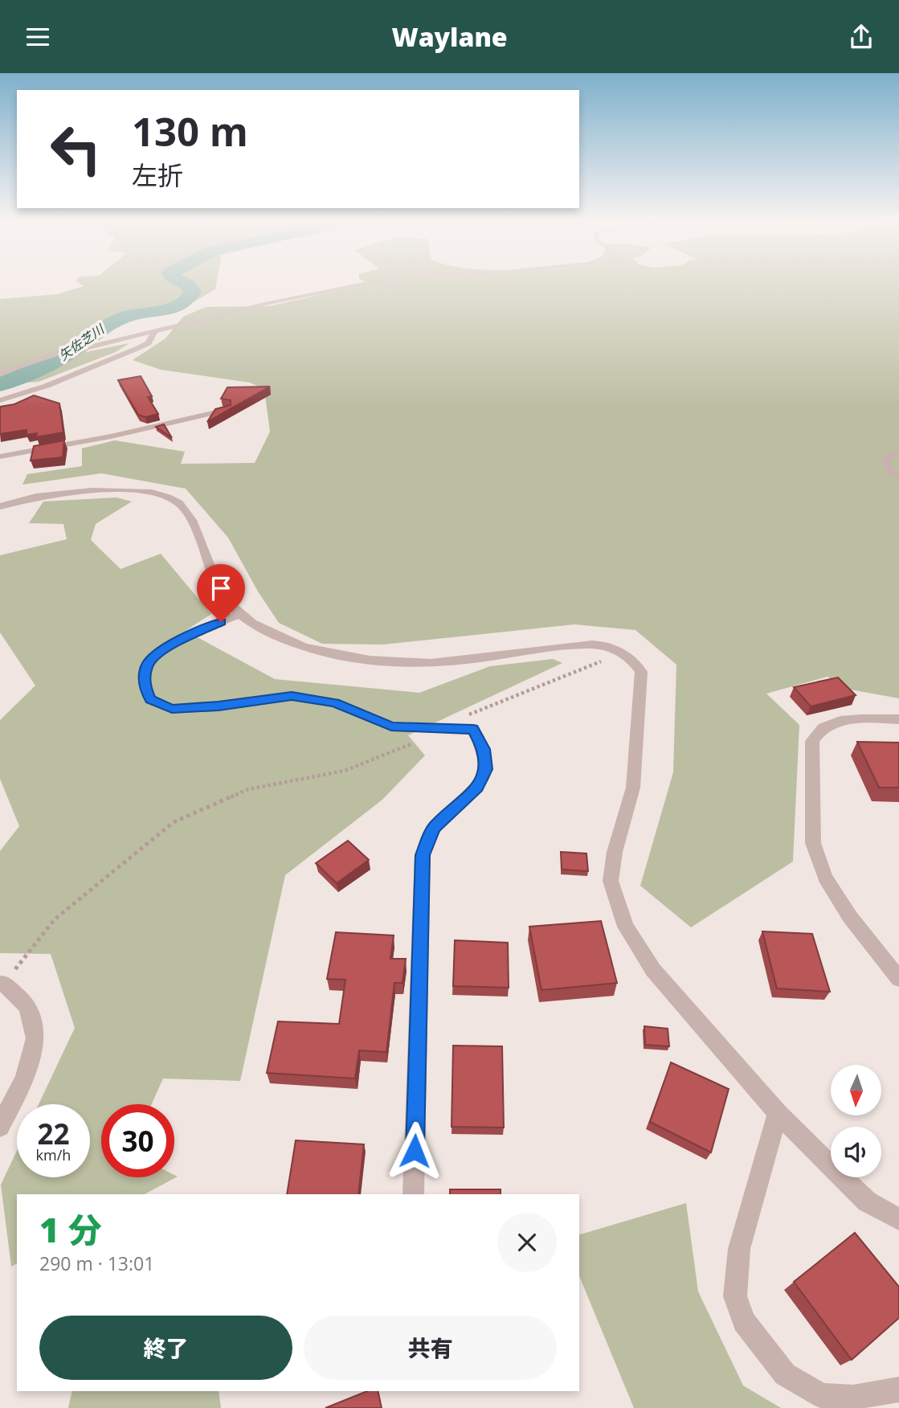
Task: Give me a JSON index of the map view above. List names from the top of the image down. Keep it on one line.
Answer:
{"water":["矢佐芝川"],"north":"bottom","page":{"header":"Waylane","turn":["130 m","左折"],"speed":"22 km/h","limit":"30","heading":["1 分","290 m · 13:01"],"buttons":["終了","共有"]}}
